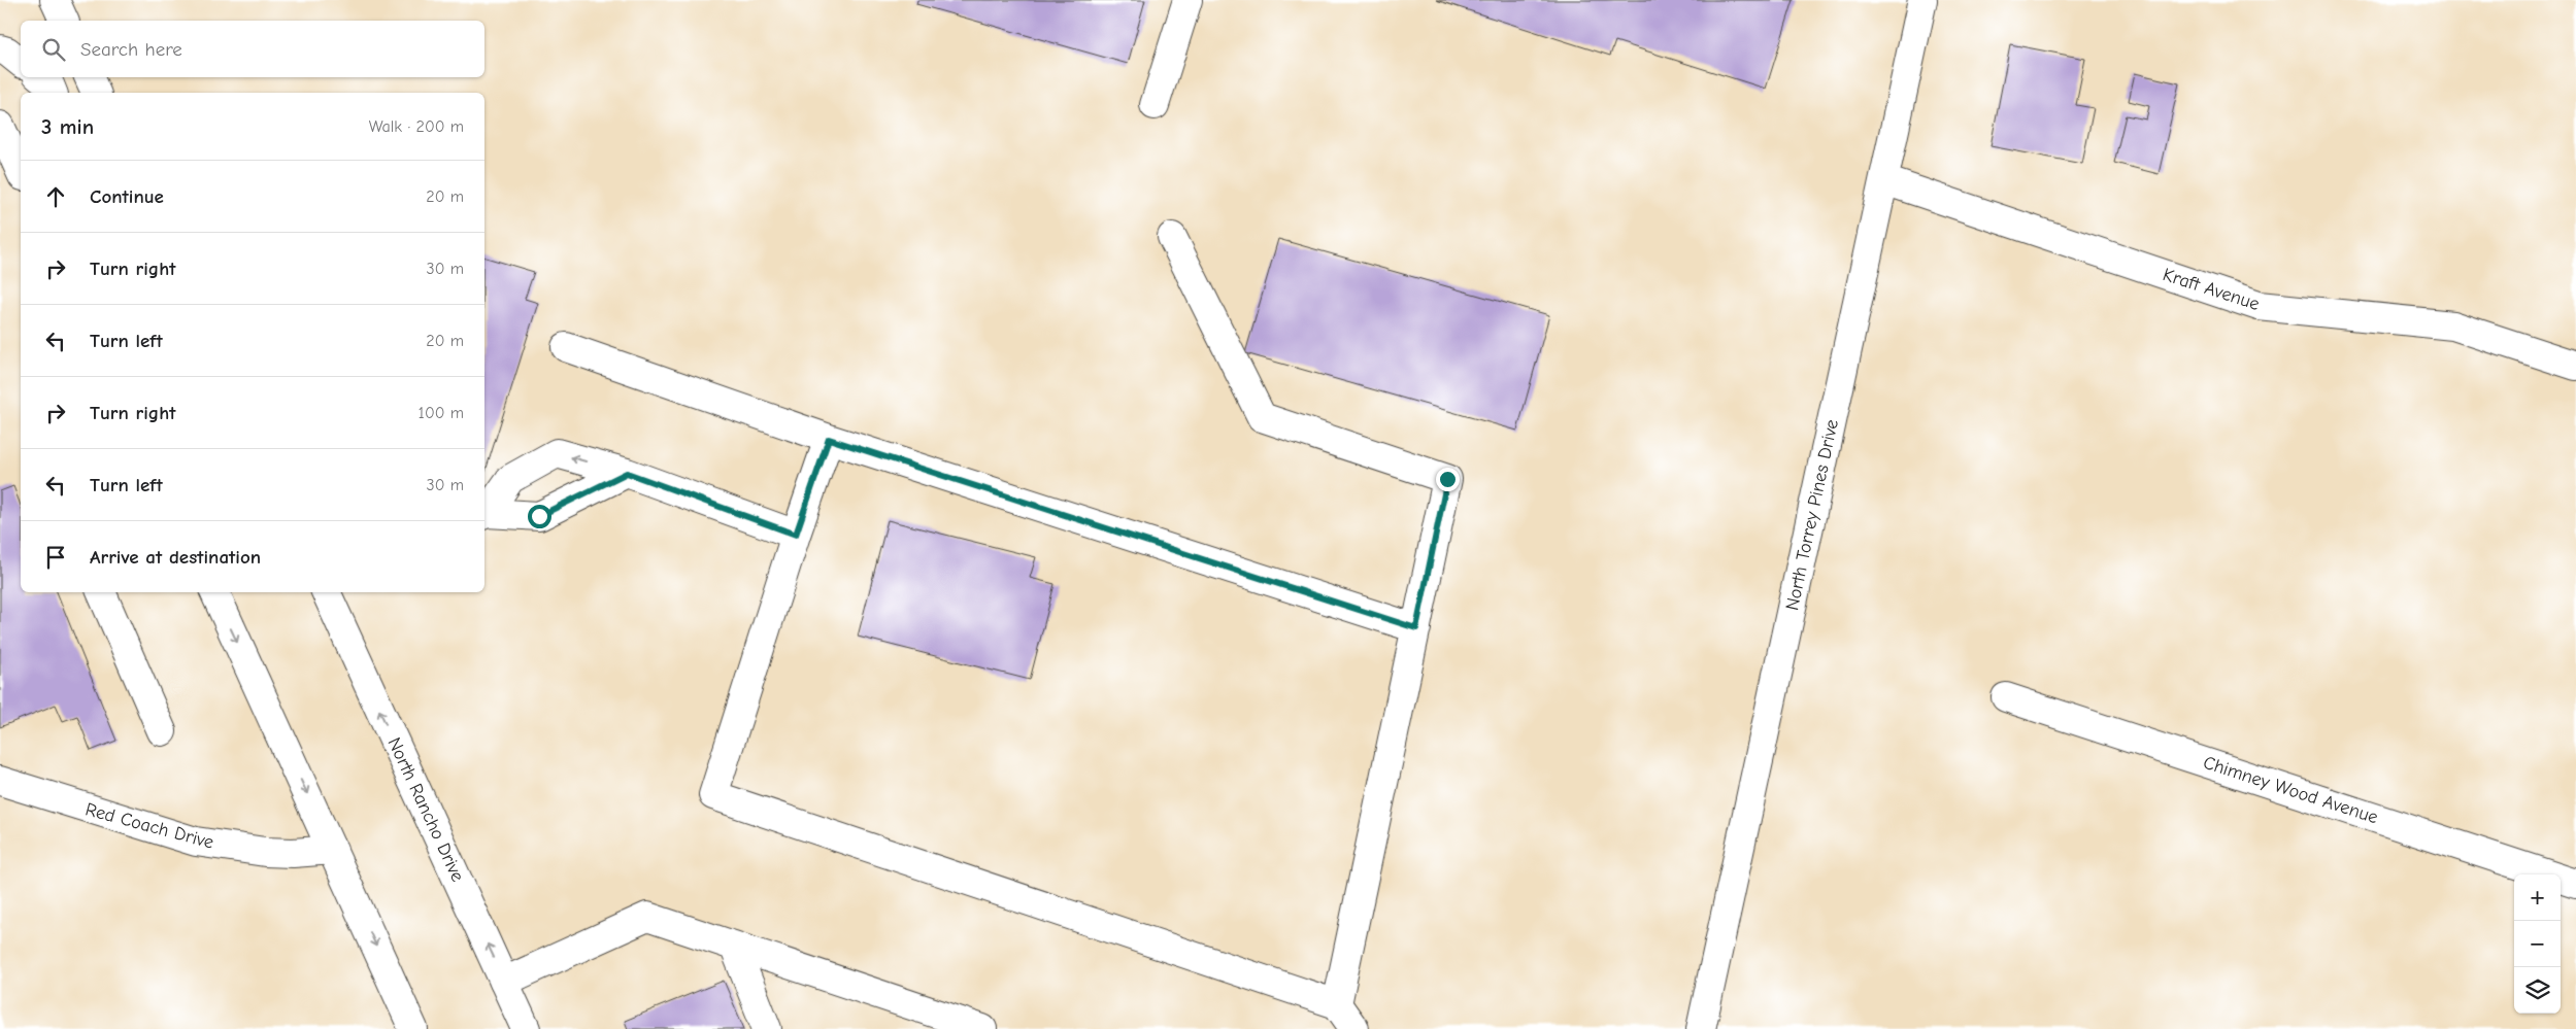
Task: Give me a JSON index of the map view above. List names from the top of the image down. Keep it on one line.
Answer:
{"streets":{"street":["Kraft Avenue","North Torrey Pines Drive","Chimney Wood Avenue","North Rancho Drive","Red Coach Drive"]},"crossings":[["Kraft Avenue","North Torrey Pines Drive"]],"page":{"search":"Search here","heading":["3 min","Walk · 200 m"],"list":[["Continue","20 m"],["Turn right","30 m"],["Turn left","20 m"],["Turn right","100 m"],["Turn left","30 m"],"Arrive at destination"],"map_buttons":["+","−"]}}
